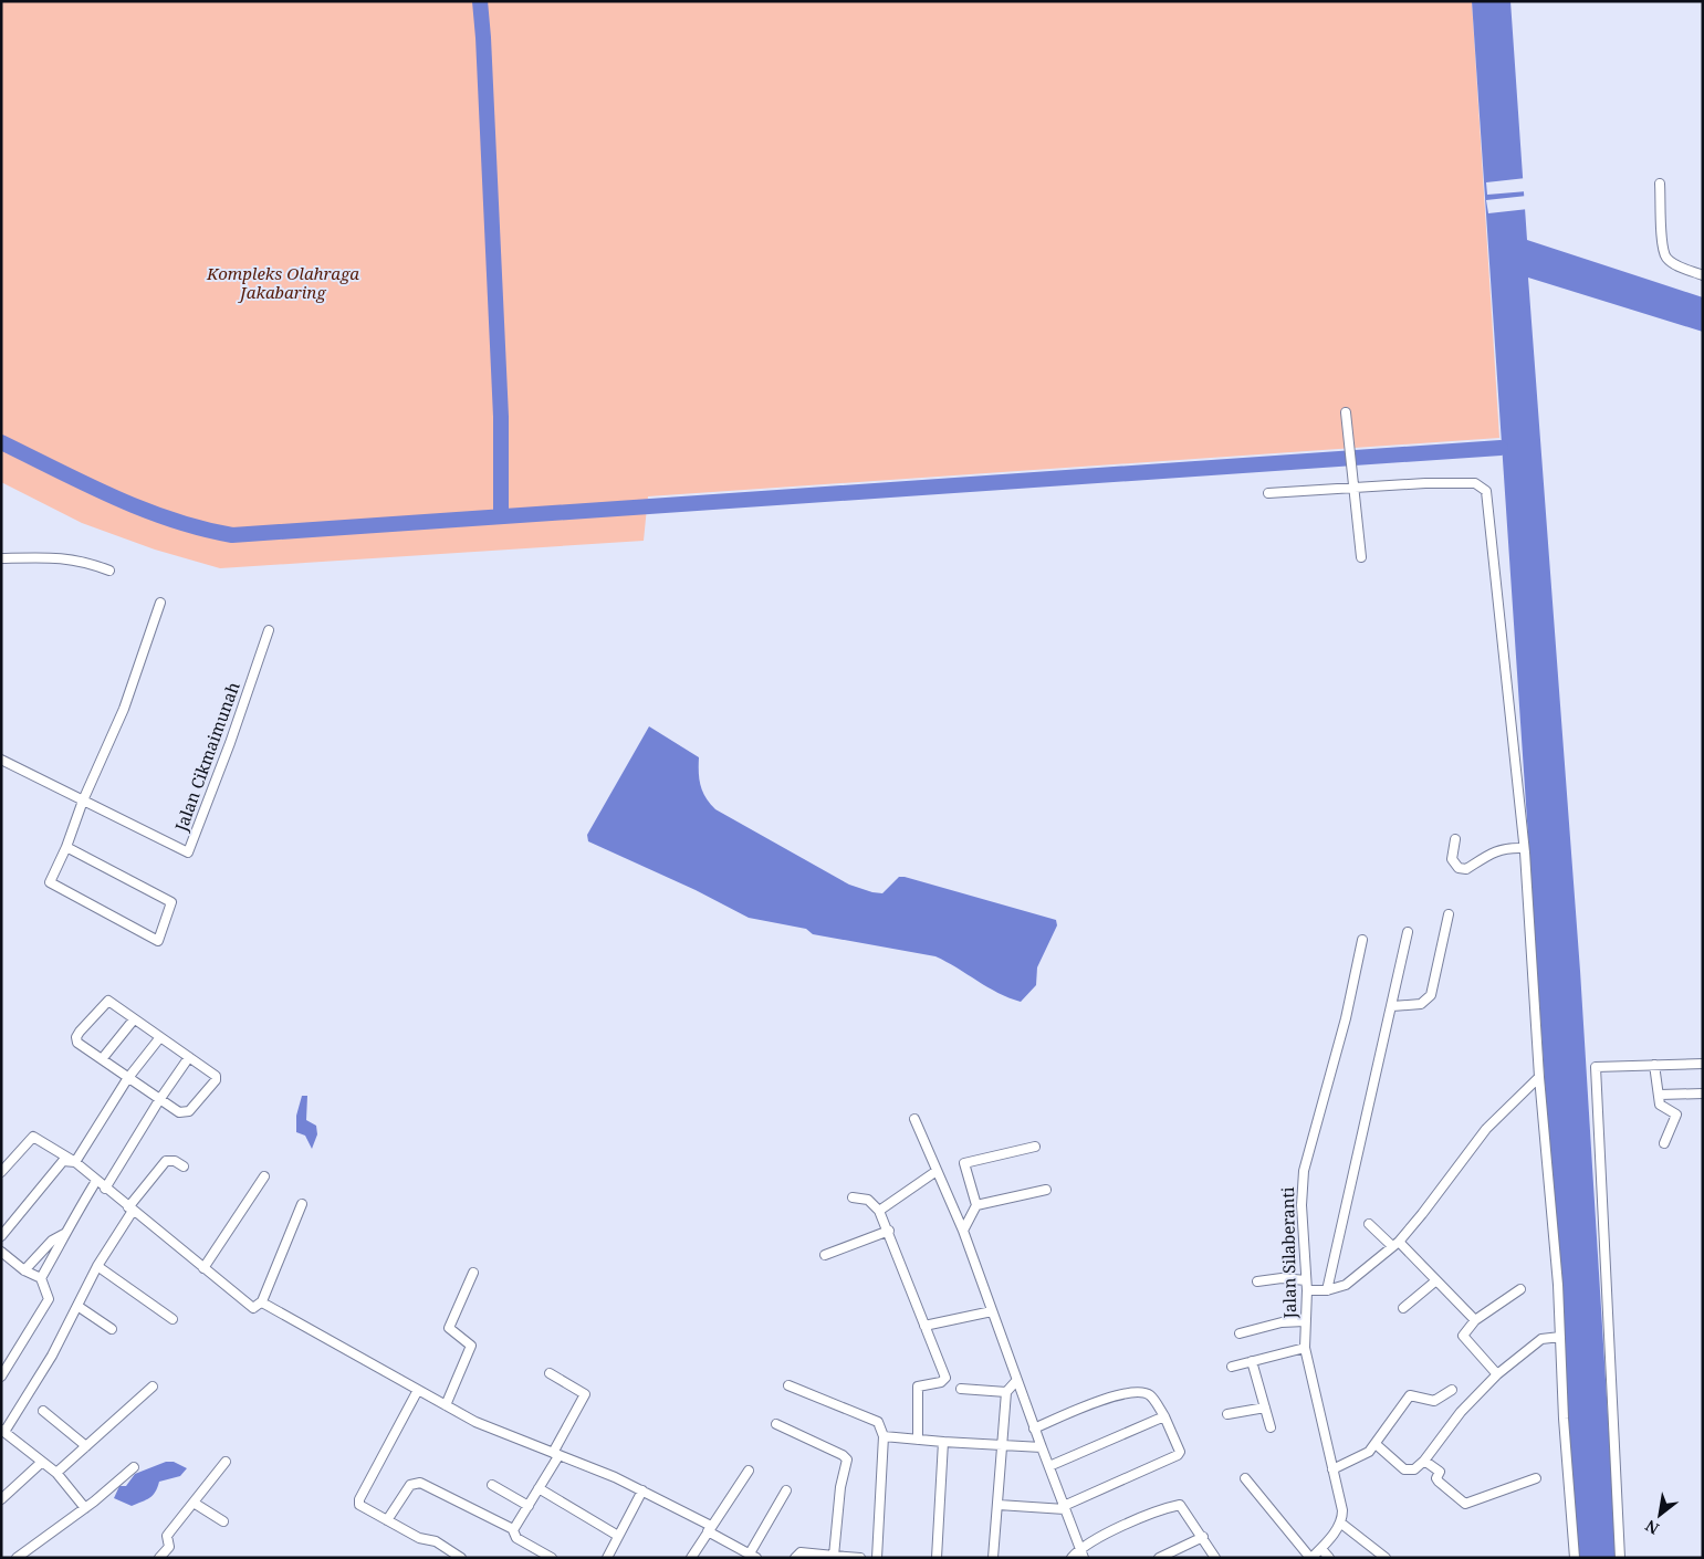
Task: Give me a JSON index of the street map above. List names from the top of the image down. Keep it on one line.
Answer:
{"streets":{"street":["Jalan Cikmaimunah","Jalan Silaberanti"]},"parks":["Kompleks Olahraga Jakabaring"],"north":"bottom left"}
